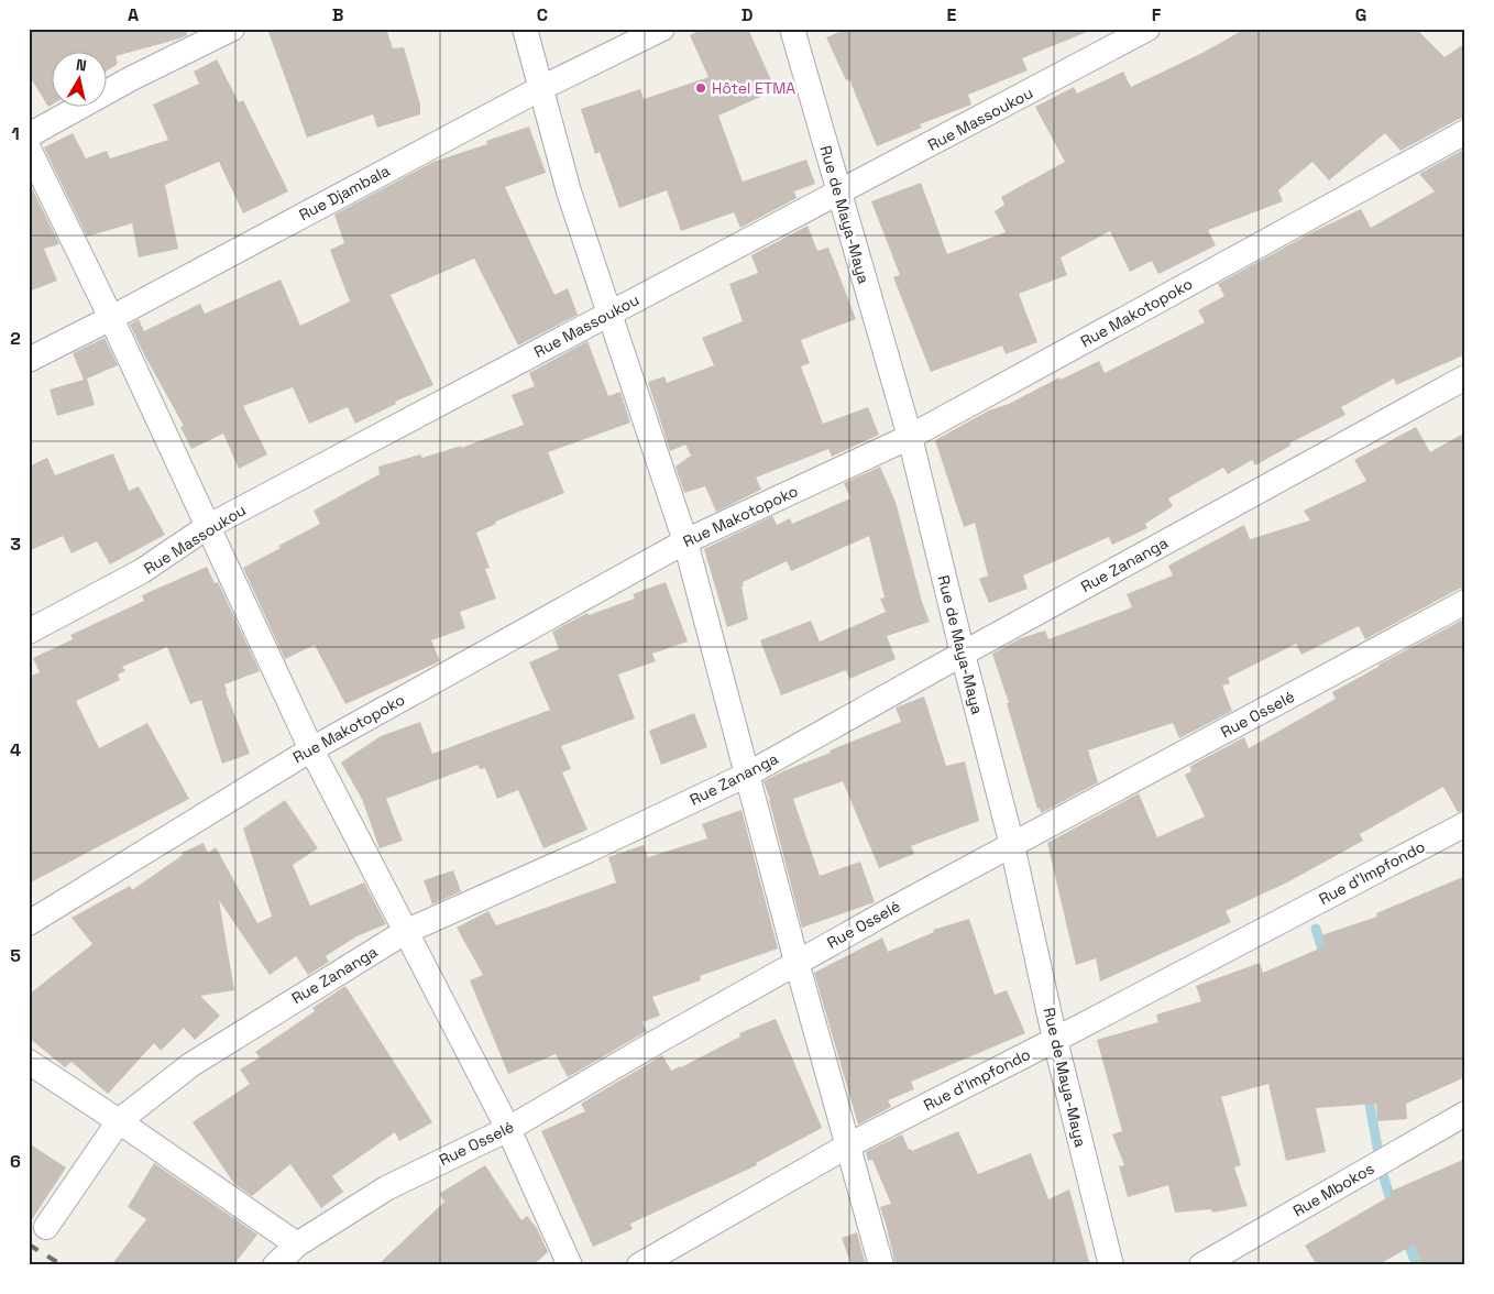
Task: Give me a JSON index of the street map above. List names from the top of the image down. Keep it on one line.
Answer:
{"streets":{"street":["Rue Massoukou","Rue Djambala","Rue de Maya-Maya","Rue Makotopoko","Rue Zananga","Rue Osselé","Rue d'Impfondo","Rue Mbokos"]},"crossings":[["Rue Massoukou","Rue de Maya-Maya"],["Rue de Maya-Maya","Rue Makotopoko"],["Rue de Maya-Maya","Rue Zananga"],["Rue de Maya-Maya","Rue Osselé"],["Rue de Maya-Maya","Rue d'Impfondo"]],"places":["Hôtel ETMA"],"north":"top","grid":{"columns":["A","B","C","D","E","F","G"],"rows":["1","2","3","4","5","6"]}}
